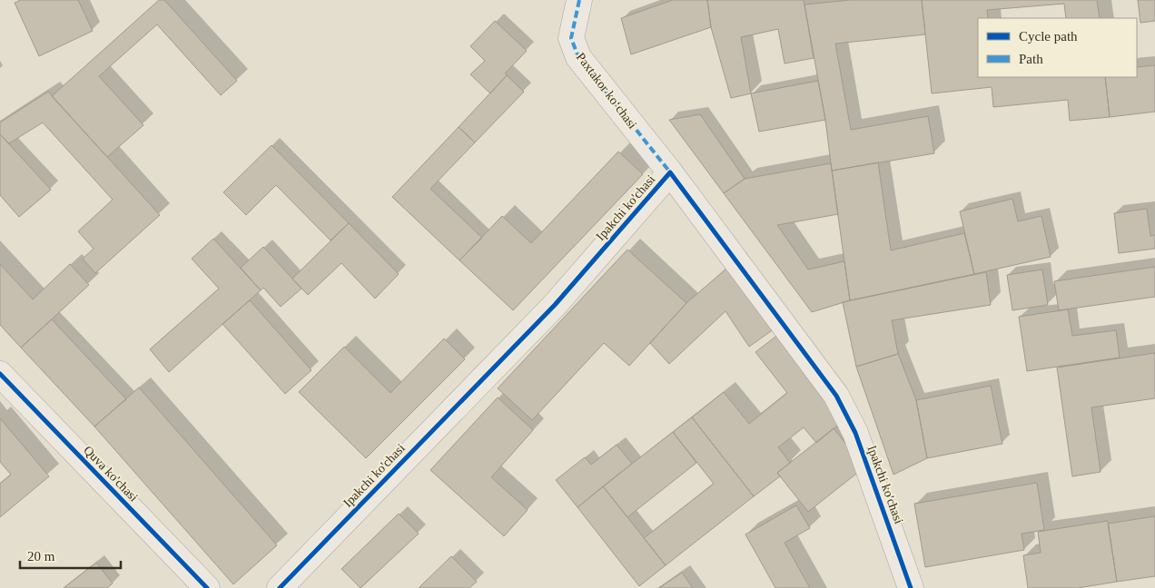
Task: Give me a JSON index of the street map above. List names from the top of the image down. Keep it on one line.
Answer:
{"streets":{"street":["Paxtakor koʻchasi","Ipakchi ko'chasi","Quva ko'chasi"]},"crossings":[["Paxtakor koʻchasi","Ipakchi ko'chasi"]],"legend":["Cycle path","Path"],"scale_bar":"20 m"}
